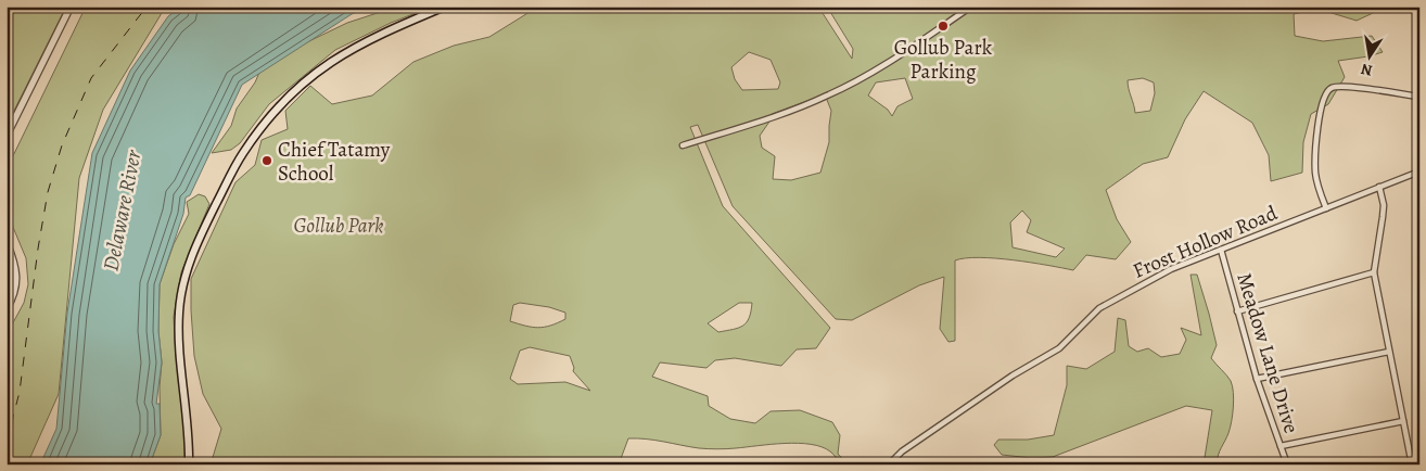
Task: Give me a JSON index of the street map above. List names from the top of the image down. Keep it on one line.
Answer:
{"streets":{"street":["Frost Hollow Road","Meadow Lane Drive"]},"crossings":[["Frost Hollow Road","Meadow Lane Drive"]],"water":["Delaware River"],"parks":["Gollub Park"],"places":["Gollub Park Parking","Chief Tatamy School"],"north":"bottom"}
